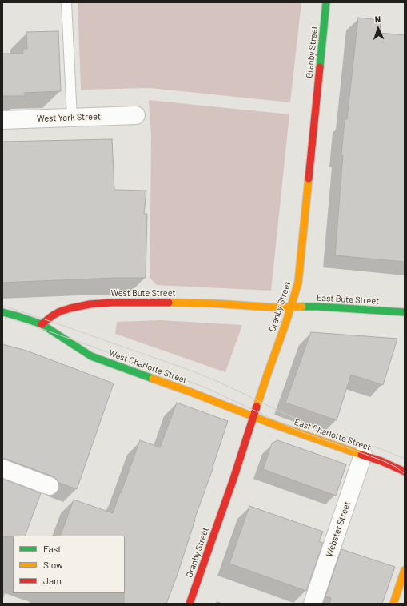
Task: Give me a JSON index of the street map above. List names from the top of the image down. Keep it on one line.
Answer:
{"streets":{"street":["Granby Street","West York Street","West Bute Street","East Bute Street","West Charlotte Street","East Charlotte Street","Webster Street"]},"crossings":[["Granby Street","West Bute Street"],["Granby Street","East Bute Street"],["Granby Street","West Charlotte Street"],["Granby Street","East Charlotte Street"],["West Bute Street","East Bute Street"],["West Bute Street","West Charlotte Street"],["West Charlotte Street","East Charlotte Street"],["East Charlotte Street","Webster Street"]],"legend":["Fast","Slow","Jam"],"north":"top"}
